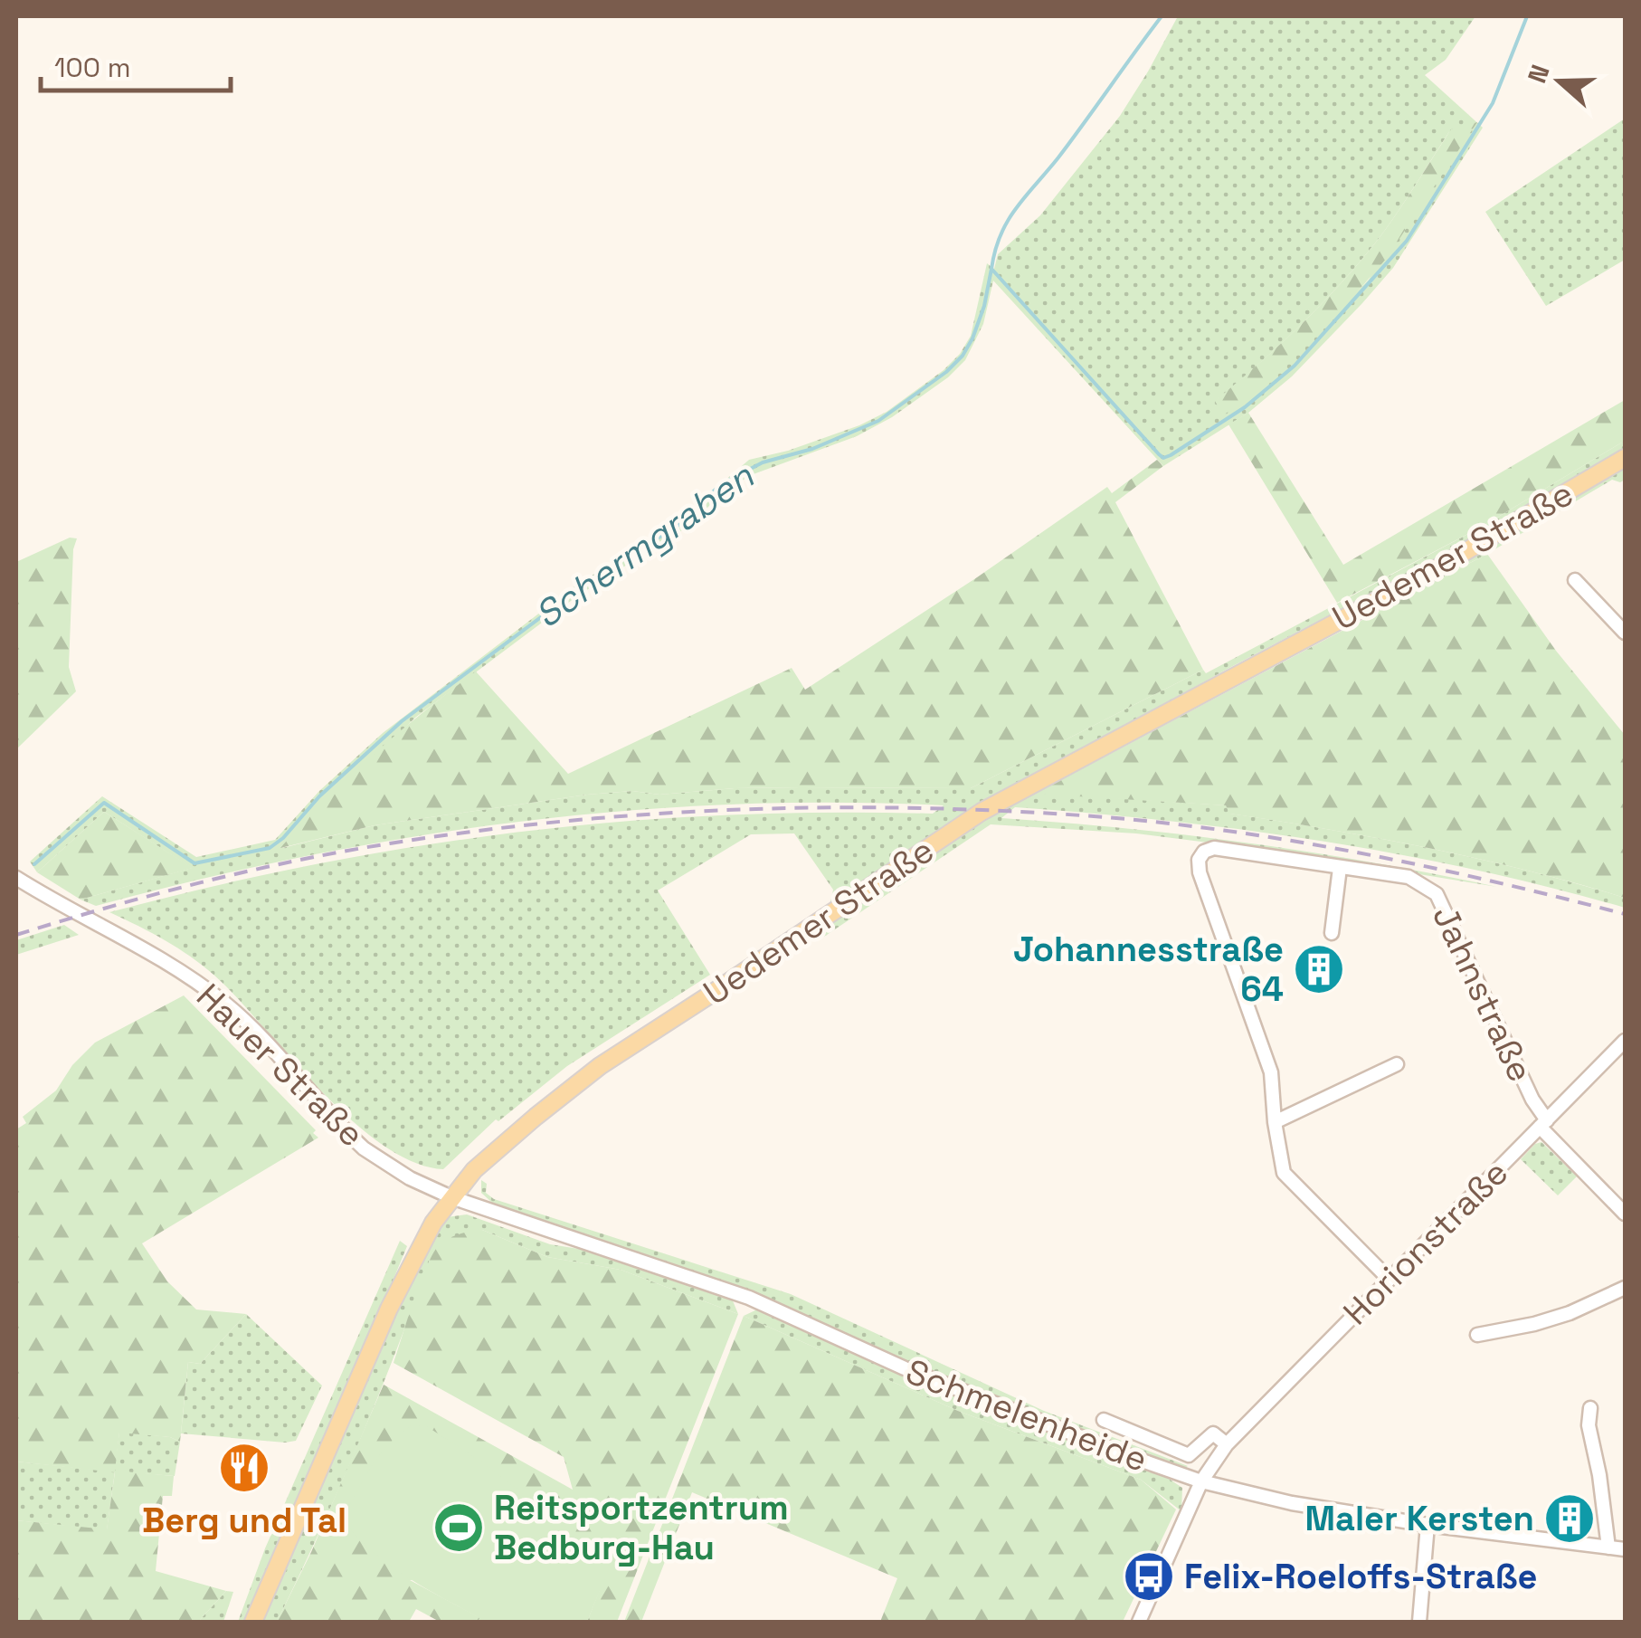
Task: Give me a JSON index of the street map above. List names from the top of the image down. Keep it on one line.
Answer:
{"streets":{"main road":["Uedemer Straße"],"street":["Jahnstraße","Hauer Straße","Horionstraße","Schmelenheide"]},"crossings":[["Uedemer Straße","Hauer Straße"],["Uedemer Straße","Schmelenheide"],["Jahnstraße","Horionstraße"],["Hauer Straße","Schmelenheide"],["Horionstraße","Schmelenheide"]],"water":["Schermgraben"],"places":{"building":["Johannesstraße 64","Maler Kersten"],"restaurant":["Berg und Tal"],"sports":["Reitsportzentrum Bedburg-Hau"],"bus stop":["Felix-Roeloffs-Straße"]},"scale_bar":"100 m","north":"left"}
